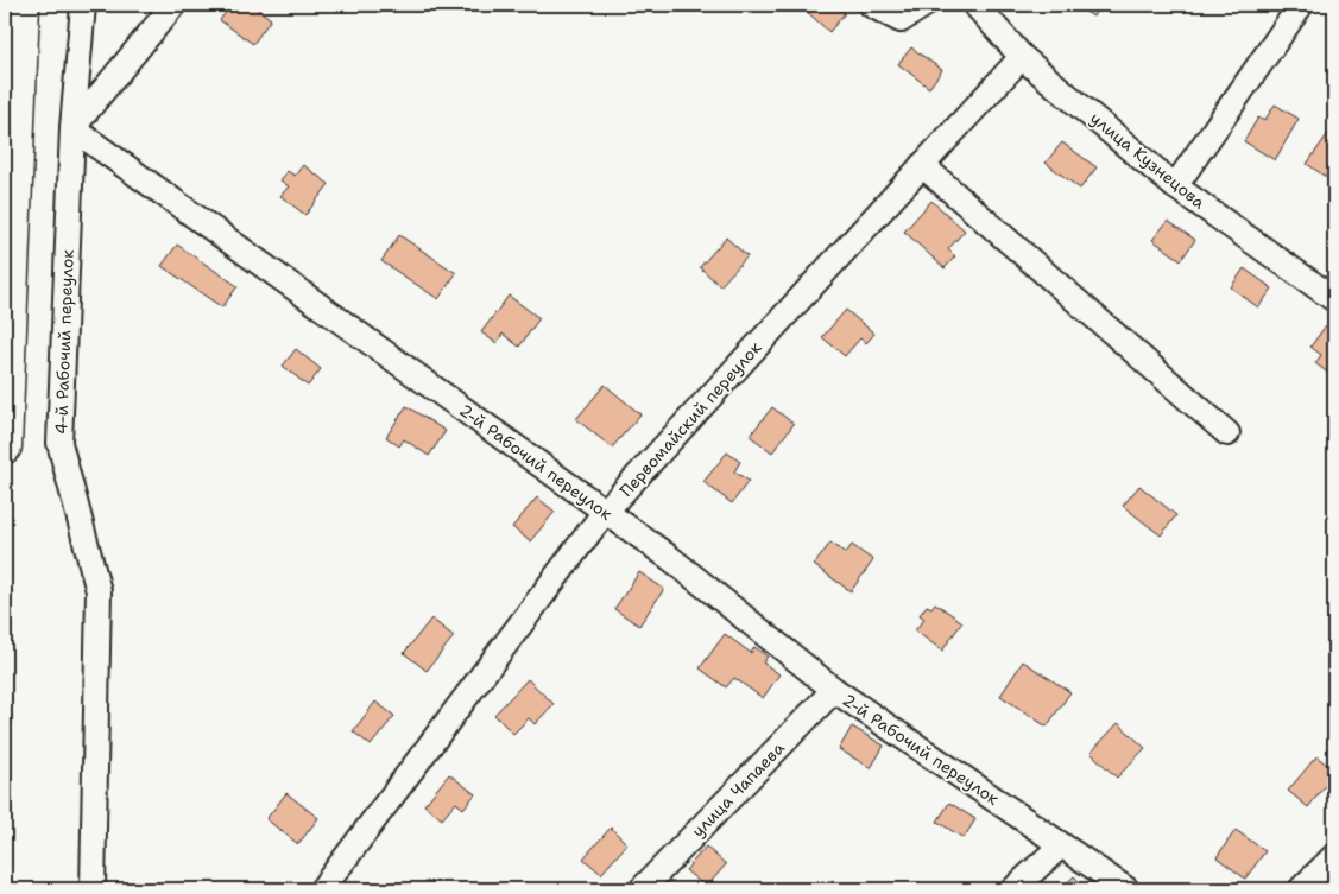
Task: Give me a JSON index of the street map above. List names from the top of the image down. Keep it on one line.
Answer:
{"streets":{"street":["улица Кузнецова","4-й Рабочий переулок","Первомайский переулок","2-й Рабочий переулок","улица Чапаева"]},"crossings":[["улица Кузнецова","Первомайский переулок"],["4-й Рабочий переулок","2-й Рабочий переулок"],["Первомайский переулок","2-й Рабочий переулок"],["2-й Рабочий переулок","улица Чапаева"]]}
